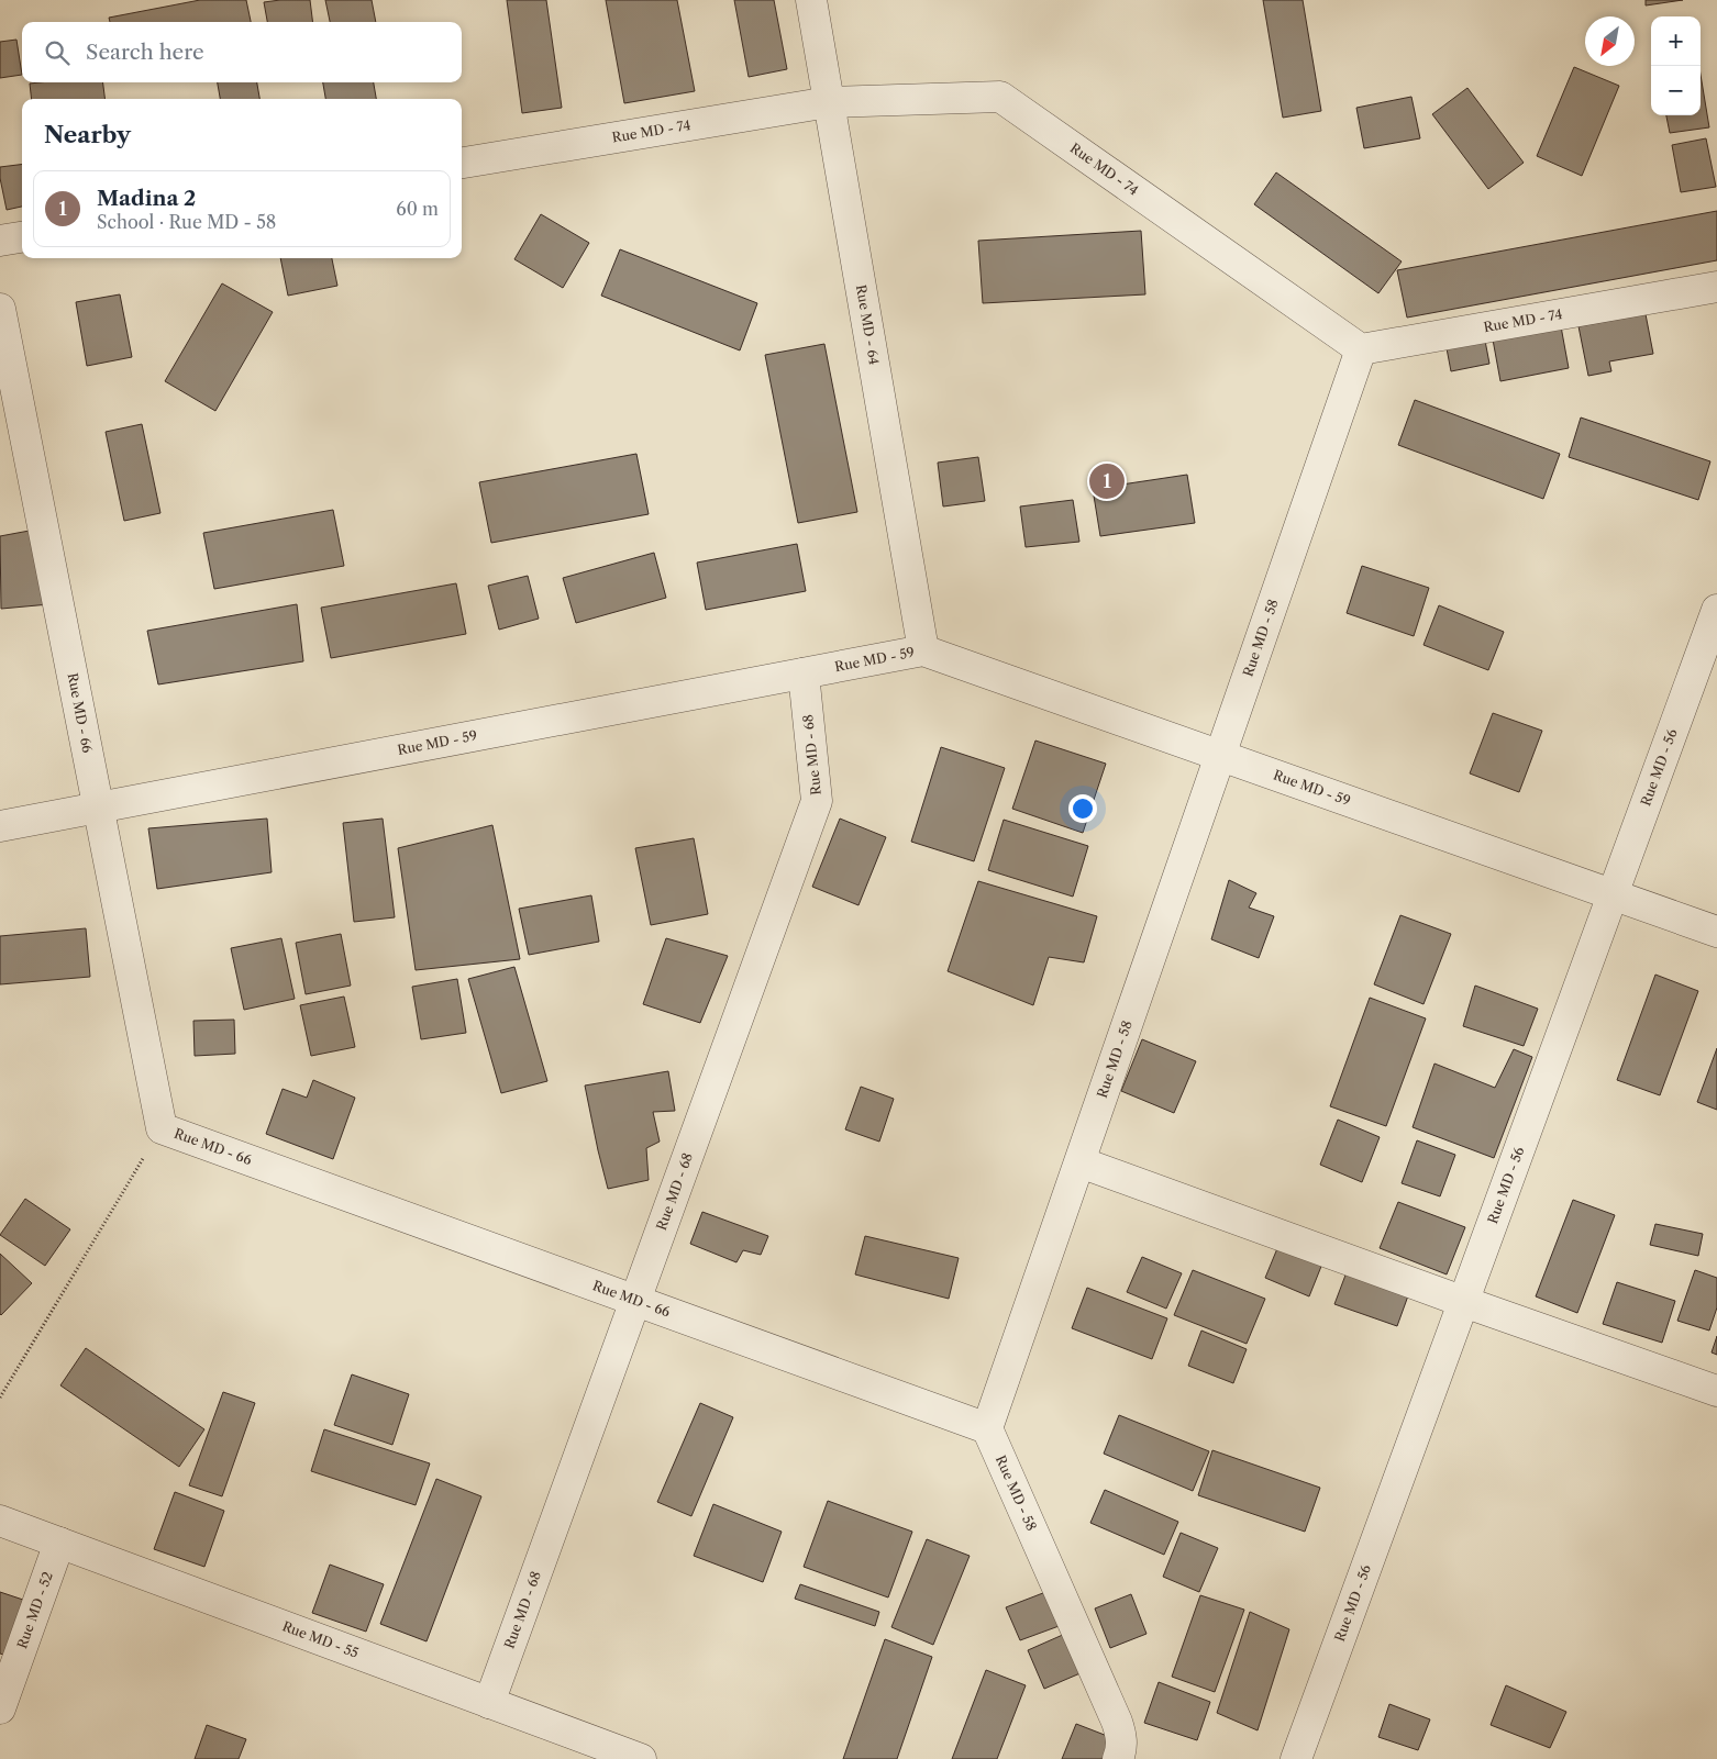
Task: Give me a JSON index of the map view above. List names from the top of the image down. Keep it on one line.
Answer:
{"streets":{"street":["Rue MD - 74","Rue MD - 64","Rue MD - 58","Rue MD - 59","Rue MD - 66","Rue MD - 68","Rue MD - 56","Rue MD - 52","Rue MD - 55"]},"crossings":[["Rue MD - 74","Rue MD - 64"],["Rue MD - 74","Rue MD - 58"],["Rue MD - 64","Rue MD - 59"],["Rue MD - 58","Rue MD - 59"],["Rue MD - 58","Rue MD - 66"],["Rue MD - 59","Rue MD - 66"],["Rue MD - 59","Rue MD - 68"],["Rue MD - 59","Rue MD - 56"],["Rue MD - 66","Rue MD - 68"],["Rue MD - 68","Rue MD - 55"],["Rue MD - 52","Rue MD - 55"]],"north":"bottom left","page":{"map_buttons":["+","−"],"search":"Search here","heading":"Nearby","list":[{"mark":"1","name":"Madina 2","note":"School · Rue MD - 58","value":"60 m"}],"pins":"1"}}
